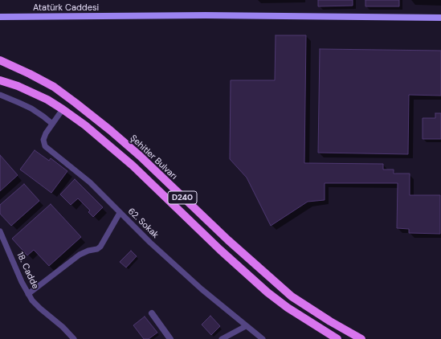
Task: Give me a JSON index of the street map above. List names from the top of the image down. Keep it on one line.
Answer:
{"streets":{"main road":["Atatürk Caddesi","Şehitler Bulvarı","D240"],"street":["62. Sokak","18. Cadde"]},"crossings":[["D240","62. Sokak"]]}
